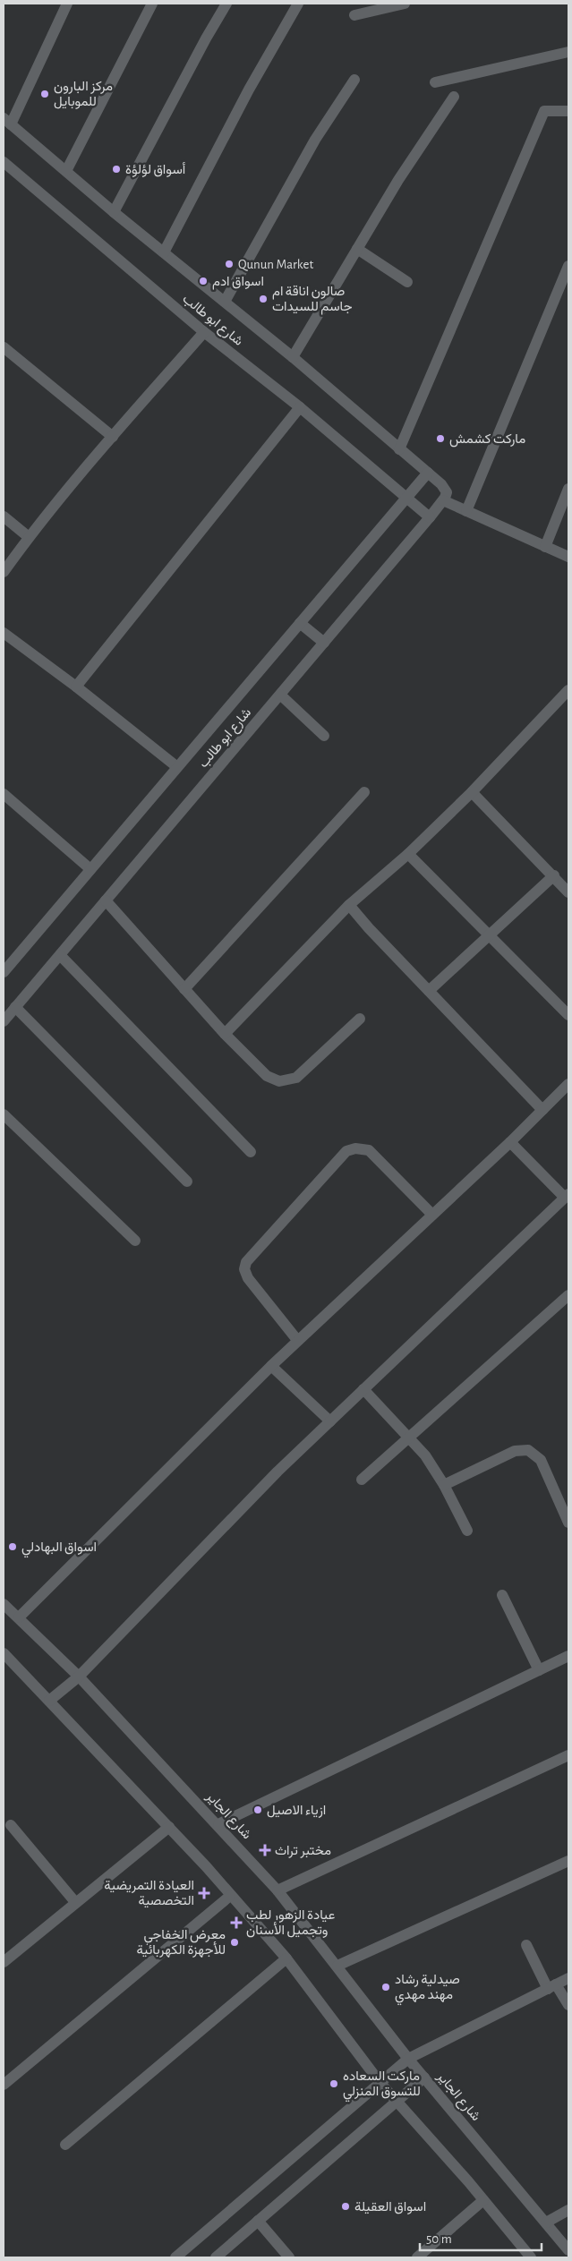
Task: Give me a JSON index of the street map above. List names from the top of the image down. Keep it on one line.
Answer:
{"streets":{"street":["شارع ابو طالب","شارع الجاير"]},"places":{"other":["مركز البارون للموبايل","أسواق لؤلؤة","Qunun Market","اسواق ادم","صالون اناقة ام جاسم للسيدات","ماركت كشمش","اسواق البهادلي","ازياء الاصيل","معرض الخفاجي للأجهزة الكهربائية","صيدلية رشاد مهند مهدي","ماركت السعاده للتسوق المنزلي","اسواق العقيلة"],"health":["مختبر تراث","العيادة التمريضية التخصصية","عيادة الزهور لطب وتجميل الأسنان"]},"scale_bar":"50 m"}
